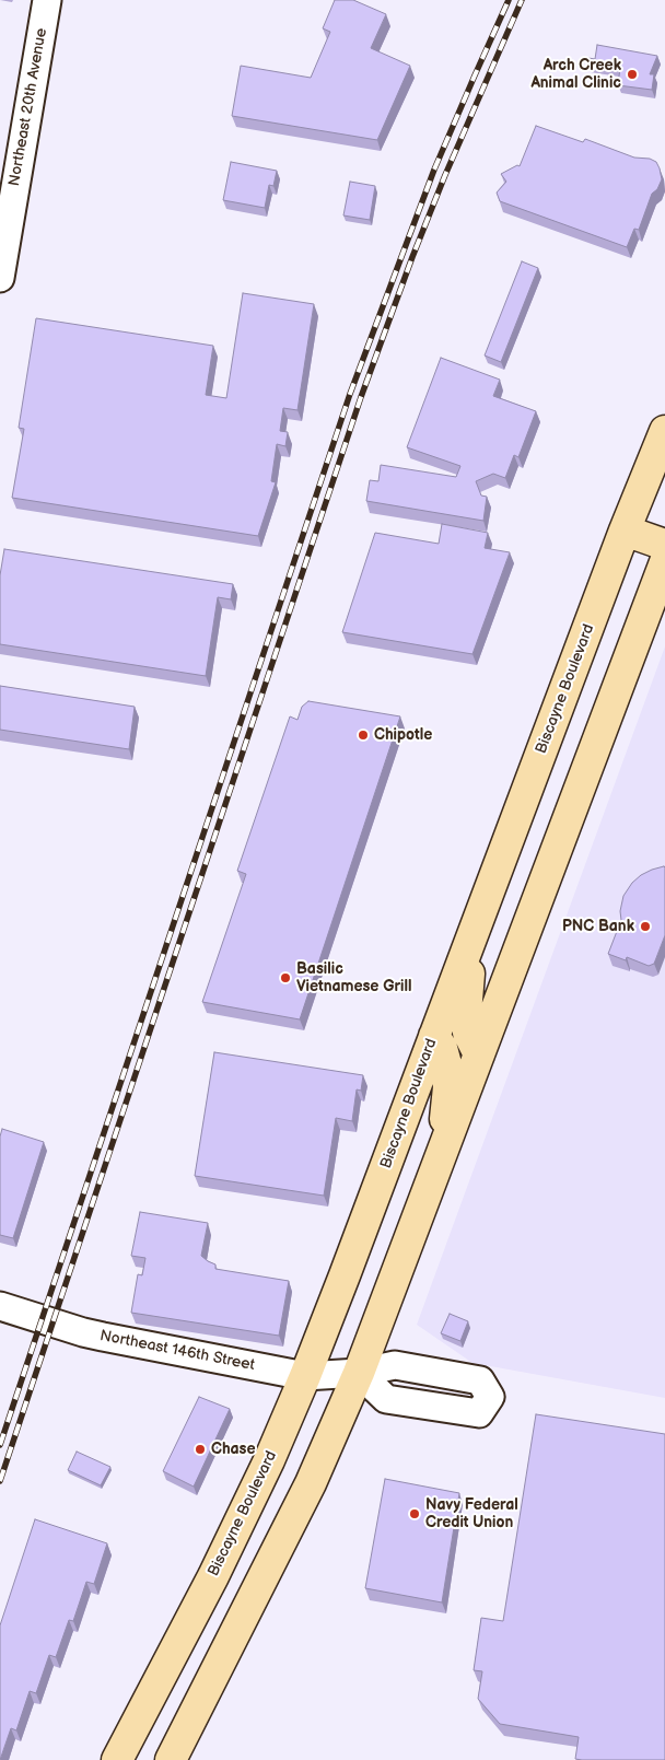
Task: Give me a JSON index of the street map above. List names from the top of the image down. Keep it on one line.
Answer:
{"streets":{"main road":["Biscayne Boulevard"],"street":["Northeast 20th Avenue","Northeast 146th Street"]},"crossings":[["Biscayne Boulevard","Northeast 146th Street"]],"places":["Arch Creek Animal Clinic","Chipotle","PNC Bank","Basilic Vietnamese Grill","Chase","Navy Federal Credit Union"]}
